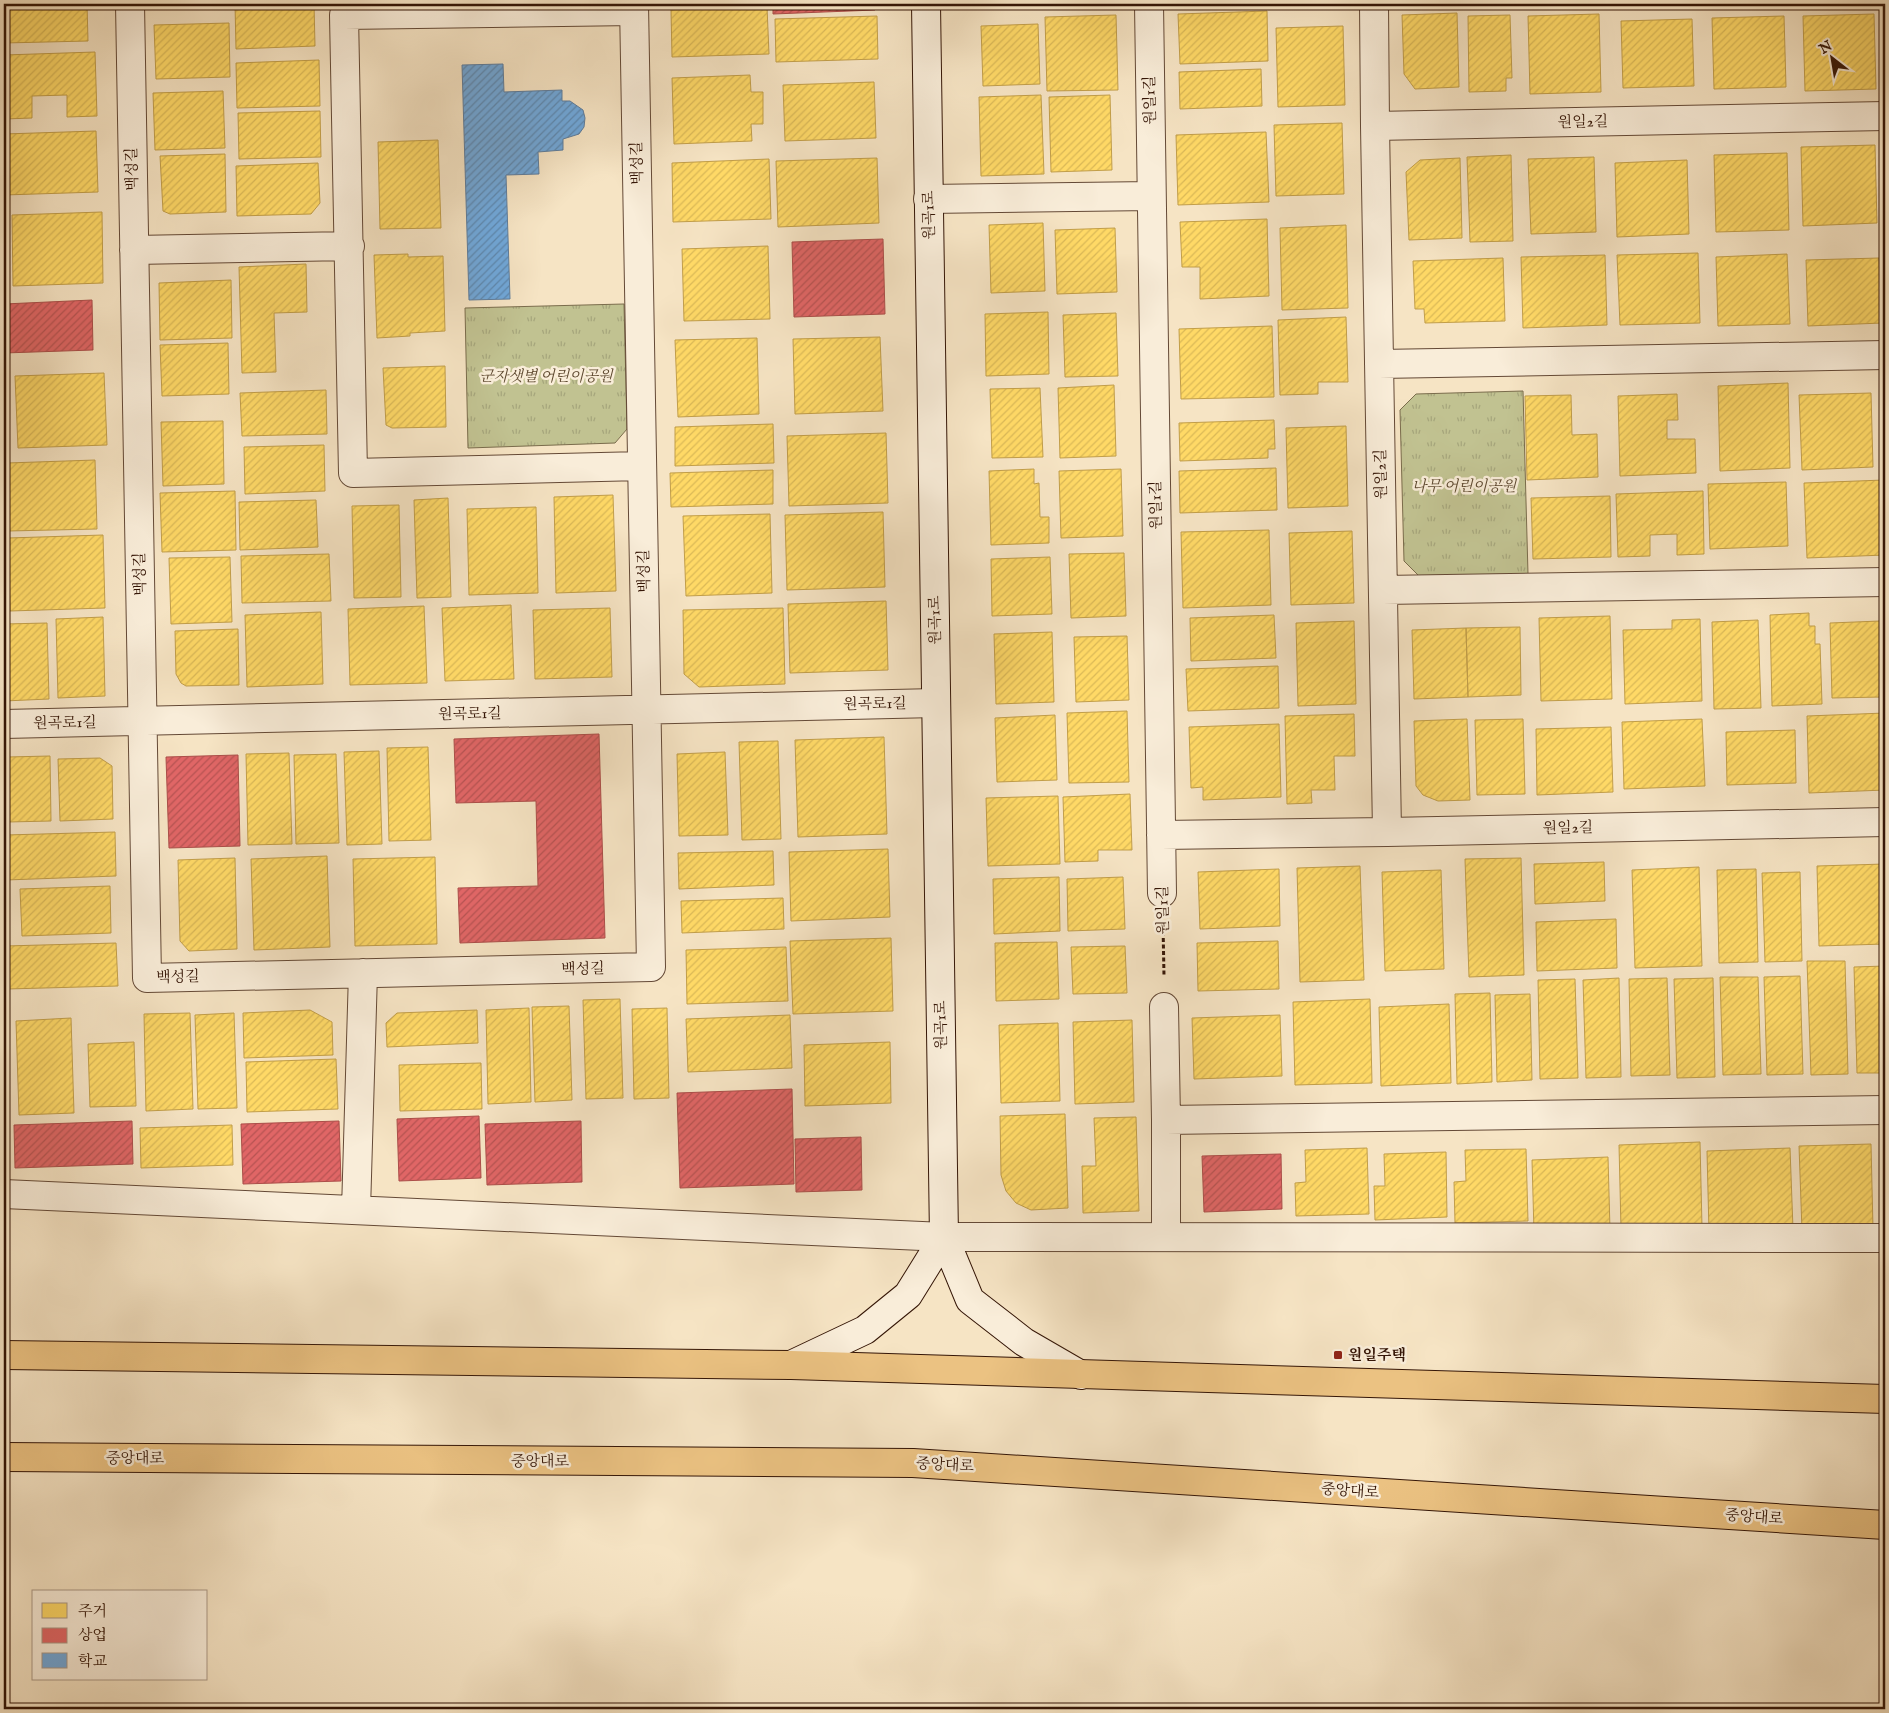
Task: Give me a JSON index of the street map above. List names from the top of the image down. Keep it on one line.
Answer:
{"streets":{"main road":["중앙대로"],"street":["원일1길","원일2길","백성길","원곡1로","원곡로1길"]},"crossings":[["백성길","원곡로1길"],["원곡1로","원곡로1길"]],"parks":["군자샛별 어린이공원","나무 어린이공원"],"places":{"transit":["원일주택"]},"legend":["주거","상업","학교"],"north":"top left"}
